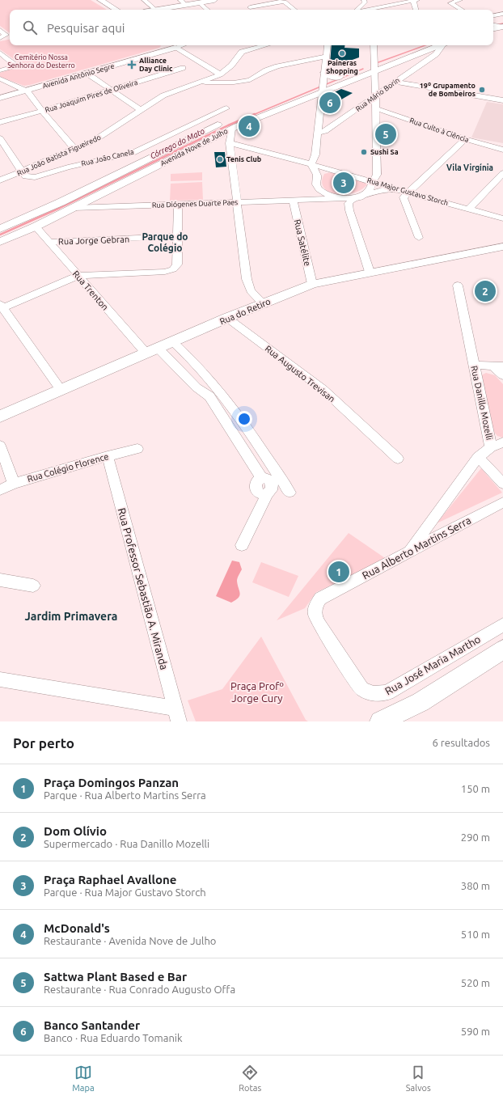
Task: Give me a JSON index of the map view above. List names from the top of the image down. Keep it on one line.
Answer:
{"streets":{"main road":["Avenida Antônio Segre","Avenida Nove de Julho","Rua do Retiro"],"street":["Rua Mário Borin","Rua Joaquim Pires de Oliveira","Rua Culto à Ciência","Rua João Batista Figueiredo","Rua João Canela","Rua Major Gustavo Storch","Rua Diógenes Duarte Paes","Rua Jorge Gebran","Rua Satélite","Rua Trenton","Rua Augusto Trevisan","Rua Danillo Mozelli","Rua Colégio Florence","Rua Alberto Martins Serra","Rua Professor Sebastião A. Miranda","Rua José Maria Martho"]},"crossings":[["Avenida Nove de Julho","Rua Diógenes Duarte Paes"],["Avenida Nove de Julho","Rua Trenton"],["Rua João Batista Figueiredo","Rua João Canela"],["Rua Diógenes Duarte Paes","Rua Satélite"],["Rua Jorge Gebran","Rua Trenton"],["Rua Satélite","Rua do Retiro"],["Rua Trenton","Rua do Retiro"],["Rua do Retiro","Rua Augusto Trevisan"],["Rua Danillo Mozelli","Rua Alberto Martins Serra"],["Rua Colégio Florence","Rua Professor Sebastião A. Miranda"],["Rua Alberto Martins Serra","Rua José Maria Martho"]],"districts":["Vila Virgínia","Parque do Colégio","Jardim Primavera"],"water":["Córrego do Mato"],"parks":["Cemitério Nossa Senhora do Desterro","Praça Profº Jorge Cury"],"places":{"other":["Paineras Shopping","19º Grupamento de Bombeiros","Sushi Sa","Tenis Club"],"health":["Alliance Day Clinic"]},"page":{"search":"Pesquisar aqui","pins":["6","4","5","3","2","1"],"heading":["Por perto","6 resultados"],"list":[{"mark":"1","name":"Praça Domingos Panzan","note":"Parque · Rua Alberto Martins Serra","value":"150 m"},{"mark":"2","name":"Dom Olívio","note":"Supermercado · Rua Danillo Mozelli","value":"290 m"},{"mark":"3","name":"Praça Raphael Avallone","note":"Parque · Rua Major Gustavo Storch","value":"380 m"},{"mark":"4","name":"McDonald's","note":"Restaurante · Avenida Nove de Julho","value":"510 m"},{"mark":"5","name":"Sattwa Plant Based e Bar","note":"Restaurante · Rua Conrado Augusto Offa","value":"520 m"},{"mark":"6","name":"Banco Santander","note":"Banco · Rua Eduardo Tomanik","value":"590 m"}],"nav":["Mapa","Rotas","Salvos"]}}
